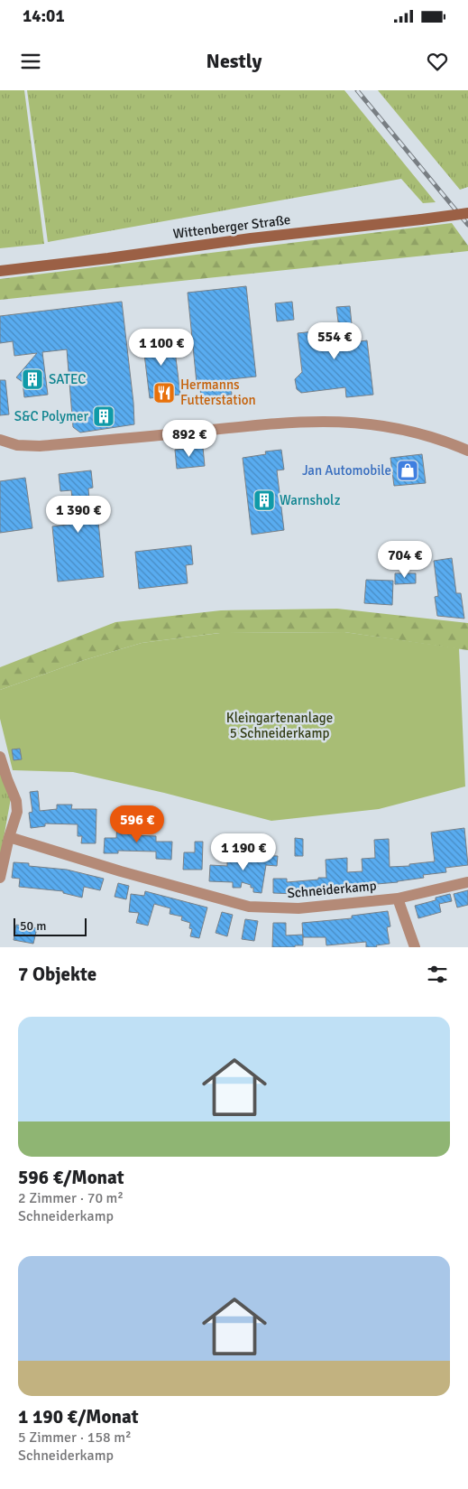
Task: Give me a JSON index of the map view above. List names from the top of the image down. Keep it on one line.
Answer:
{"streets":{"main road":["Wittenberger Straße"],"street":["Schneiderkamp"]},"parks":["Kleingartenanlage 5 Schneiderkamp"],"places":{"building":["SATEC","S&C Polymer","Warnsholz"],"restaurant":["Hermanns Futterstation"],"shop":["Jan Automobile"]},"scale_bar":"50 m","page":{"status":"14:01","header":"Nestly","price":["554 €","1 100 €","892 €","1 390 €","704 €","596 €","1 190 €"],"scale":"50 m","heading":"7 Objekte","list":[{"name":"596 €/Monat","note":"2 Zimmer · 70 m² · Schneiderkamp"},{"name":"1 190 €/Monat","note":"5 Zimmer · 158 m² · Schneiderkamp"}]}}
